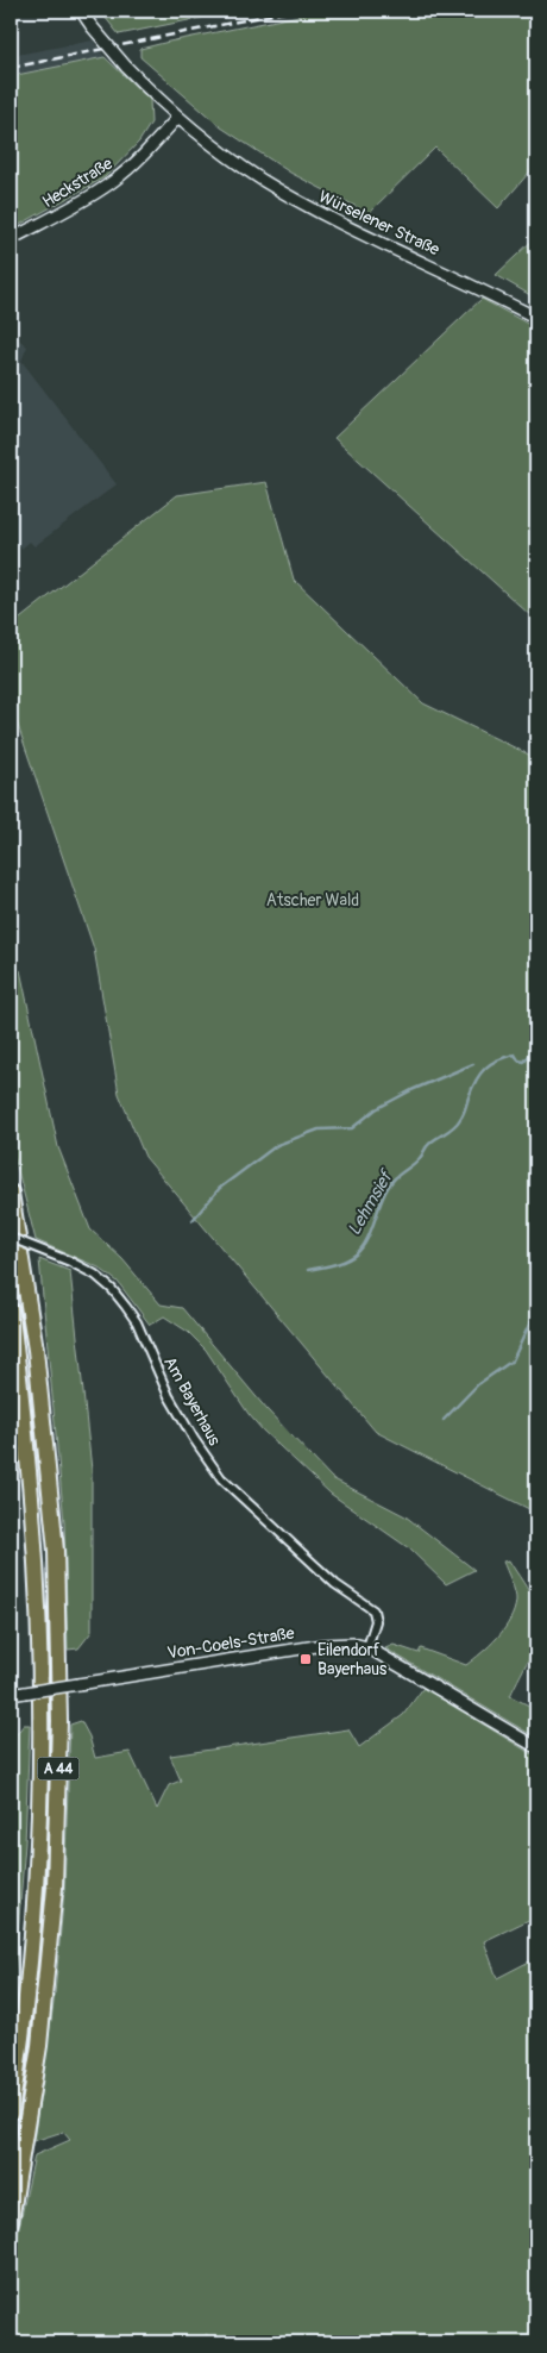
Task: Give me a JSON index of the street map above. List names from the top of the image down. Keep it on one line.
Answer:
{"streets":{"highway":["A 44"],"main road":["Heckstraße","Würselener Straße","Von-Coels-Straße"],"street":["Am Bayerhaus"]},"crossings":[["Heckstraße","Würselener Straße"],["Am Bayerhaus","Von-Coels-Straße"]],"water":["Lehmsief"],"parks":["Atscher Wald"],"places":{"transit":["Eilendorf Bayerhaus"]}}
